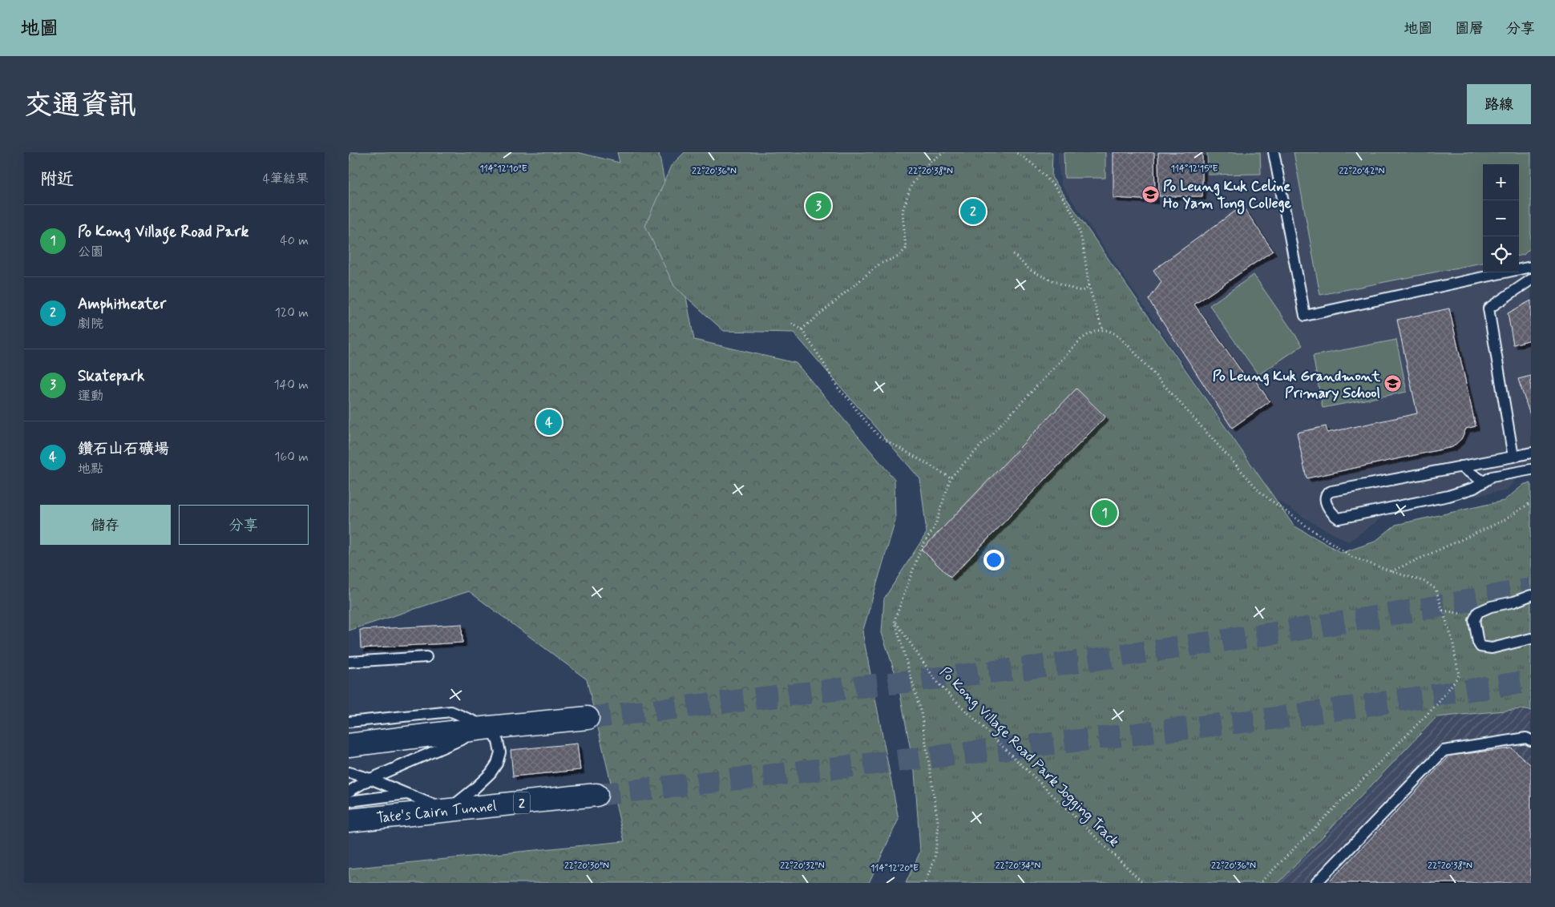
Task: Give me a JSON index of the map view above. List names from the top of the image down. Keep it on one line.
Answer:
{"streets":{"highway":["2","Tate's Cairn Tunnel"],"path":["Po Kong Village Road Park Jogging Track"]},"places":{"school or university":["Po Leung Kuk Celine Ho Yam Tong College","Po Leung Kuk Grandmont Primary School"]},"page":{"header":"地圖","nav":["地圖","圖層","分享"],"buttons":["路線",["儲存","分享"]],"title":"交通資訊","heading":["附近","4筆結果"],"map_buttons":["+","−"],"pins":["3","2","4","1"],"list":[{"mark":"1","name":"Po Kong Village Road Park","note":"公園","value":"40 m"},{"mark":"2","name":"Amphitheater","note":"劇院","value":"120 m"},{"mark":"3","name":"Skatepark","note":"運動","value":"140 m"},{"mark":"4","name":"鑽石山石礦場","note":"地點","value":"160 m"}]},"coordinates":["114°12'10\"E","114°12'15\"E","22°20'36\"N","22°20'38\"N","22°20'42\"N","22°20'30\"N","22°20'32\"N","22°20'34\"N","114°12'20\"E"]}
